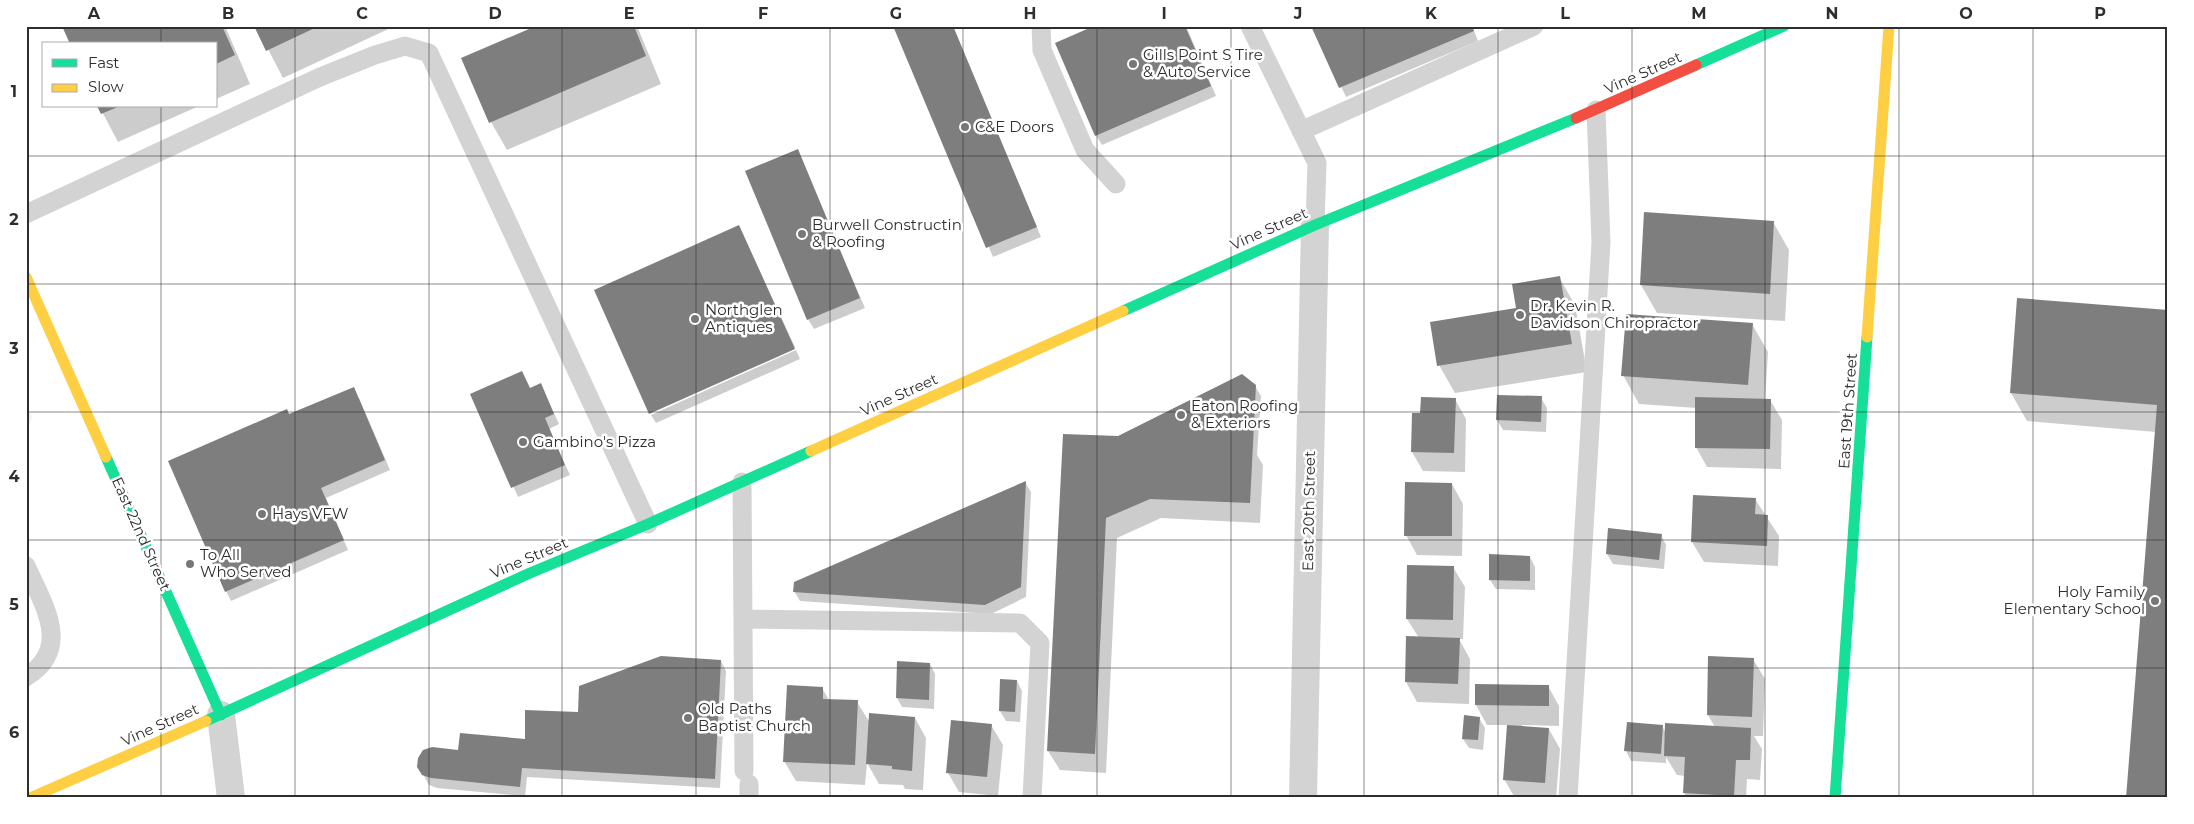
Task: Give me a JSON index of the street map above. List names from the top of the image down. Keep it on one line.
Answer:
{"streets":{"main road":["Vine Street","East 19th Street","East 22nd Street"],"street":["East 20th Street"]},"crossings":[["Vine Street","East 20th Street"],["Vine Street","East 22nd Street"]],"places":["Gills Point S Tire & Auto Service","C&E Doors","Burwell Constructin & Roofing","Dr. Kevin R. Davidson Chiropractor","Northglen Antiques","Eaton Roofing & Exteriors","Gambino's Pizza","Hays VFW","To All Who Served","Holy Family Elementary School","Old Paths Baptist Church"],"legend":["Fast","Slow"],"grid":{"columns":["A","B","C","D","E","F","G","H","I","J","K","L","M","N","O","P"],"rows":["1","2","3","4","5","6"]}}
